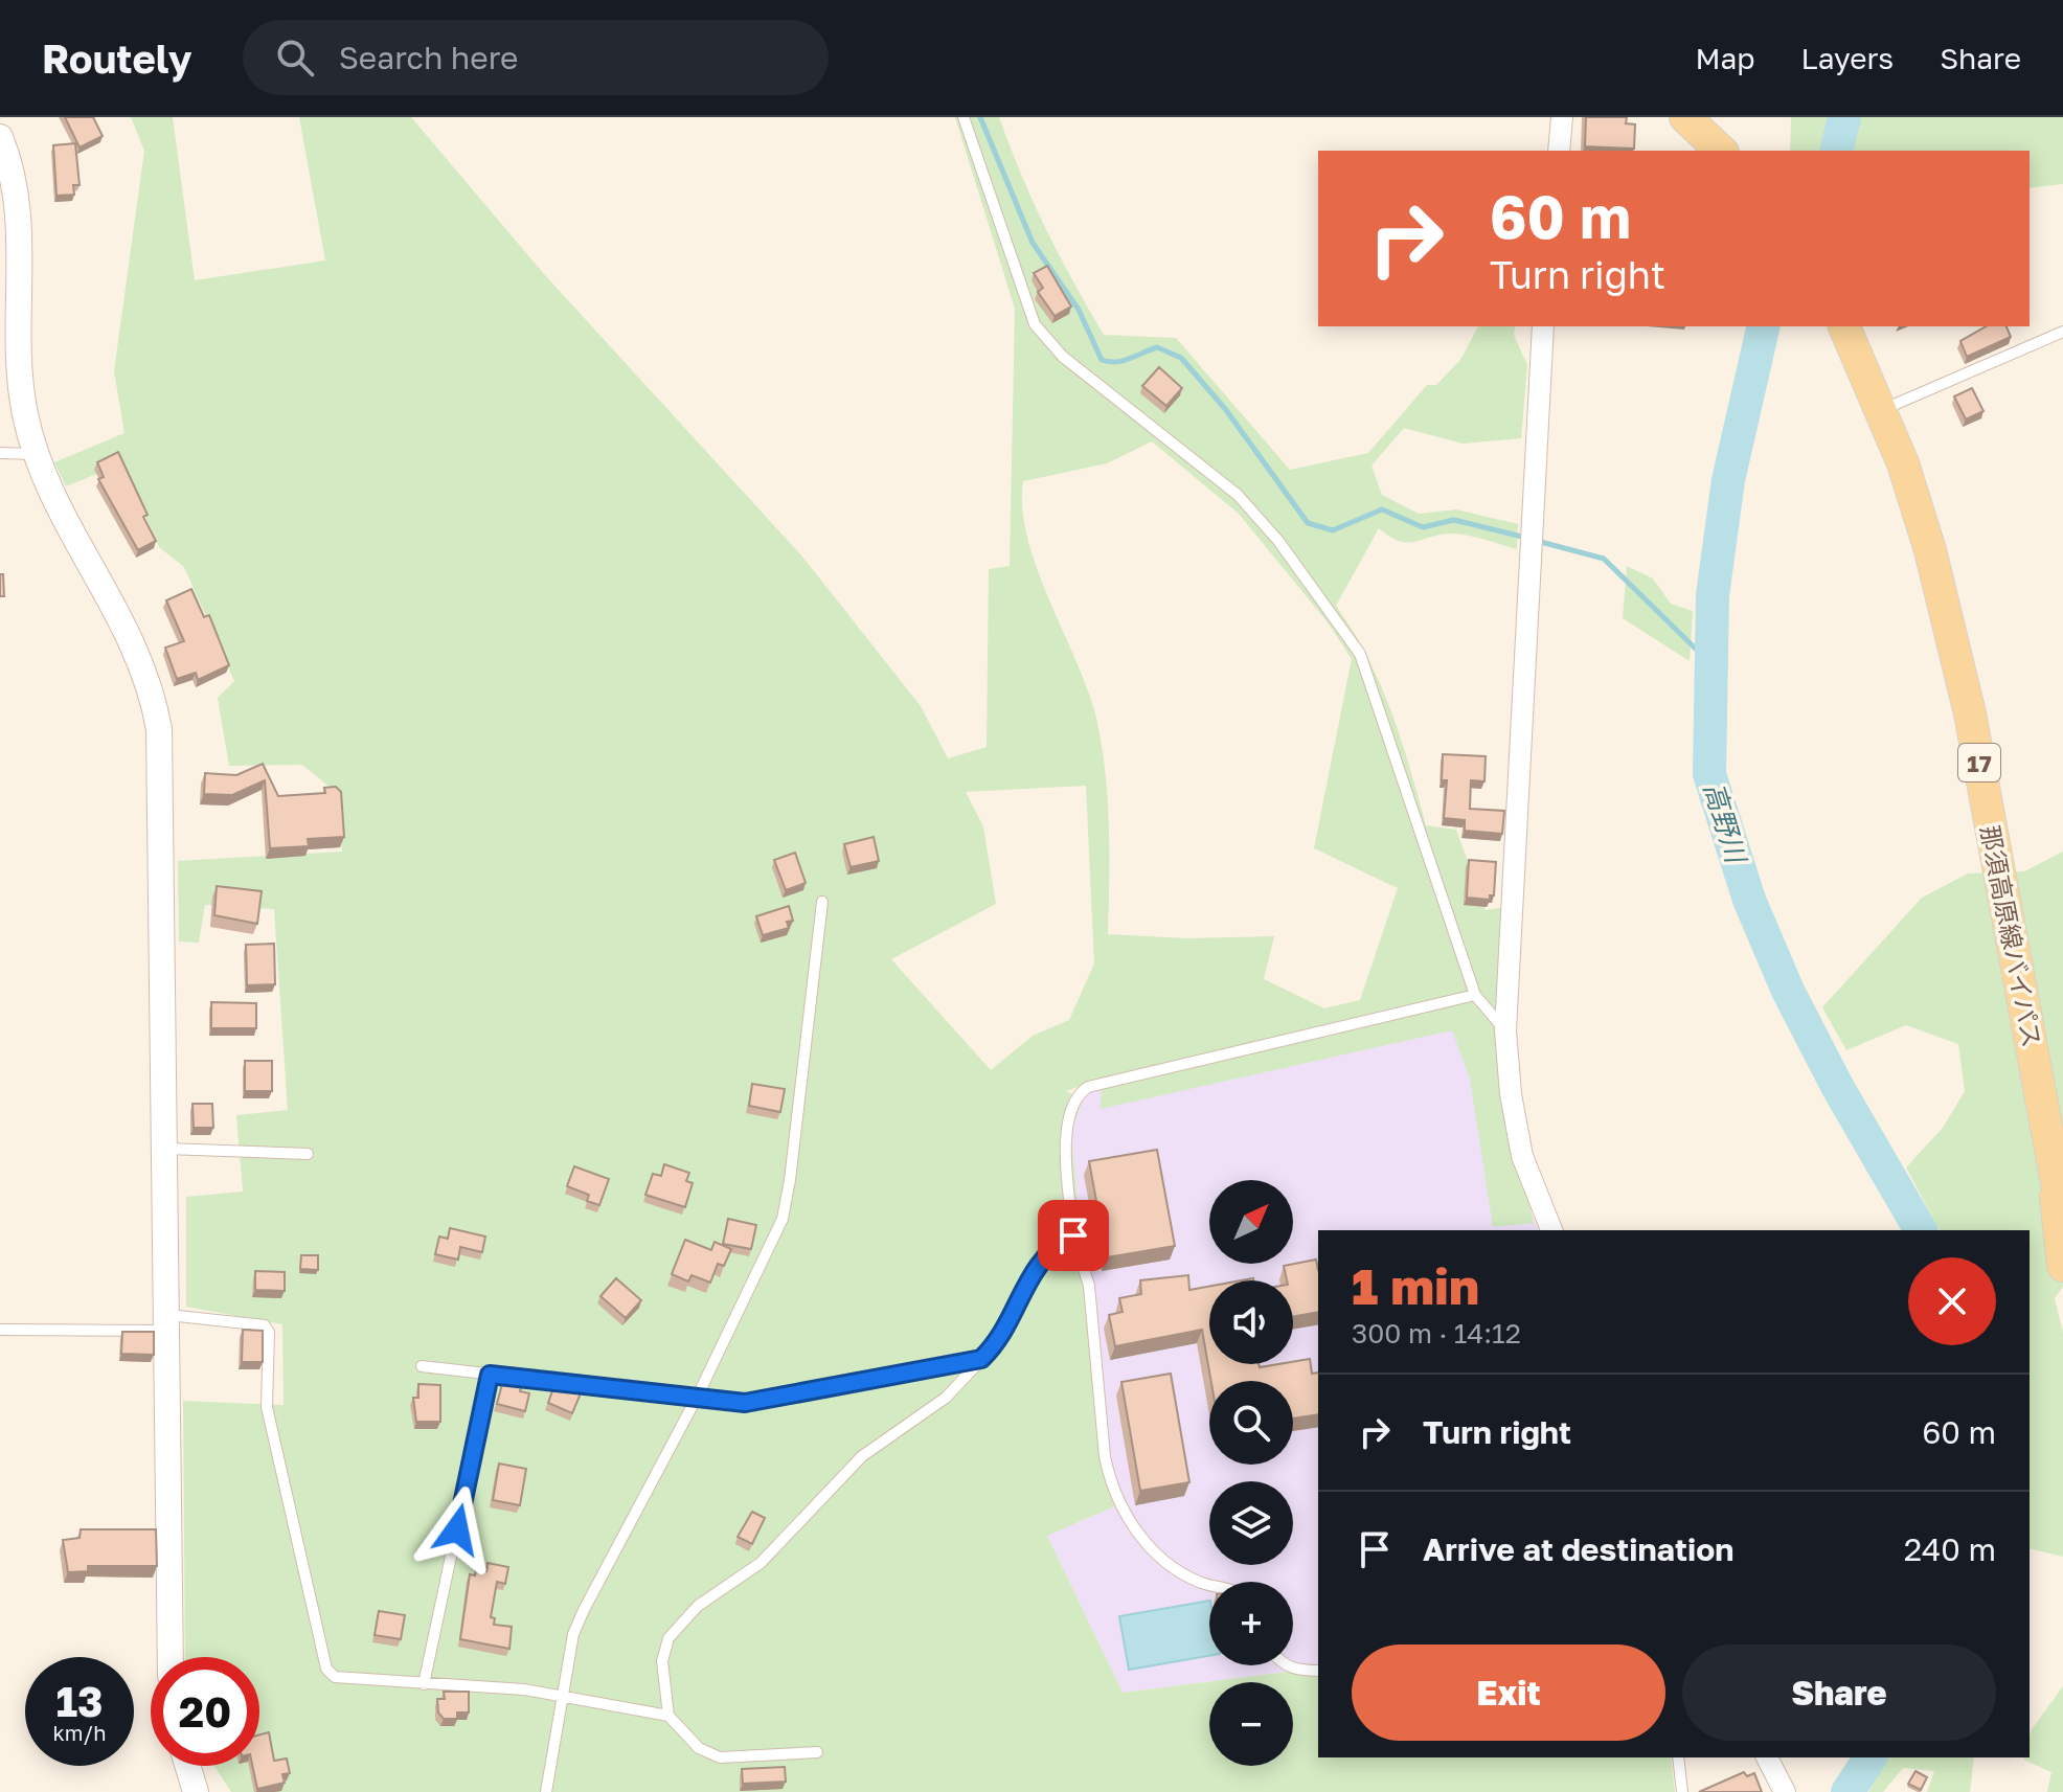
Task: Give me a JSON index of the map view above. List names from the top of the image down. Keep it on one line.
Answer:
{"streets":{"main road":["17","那須高原線バイパス"]},"crossings":[["17","那須高原線バイパス"]],"water":["高野川"],"north":"top right","page":{"header":"Routely","search":"Search here","nav":["Map","Layers","Share"],"turn":["60 m","Turn right"],"map_buttons":["+","−"],"heading":["1 min","300 m · 14:12"],"list":[{"name":"Turn right","value":"60 m"},{"name":"Arrive at destination","value":"240 m"}],"buttons":["Exit","Share"],"speed":"13 km/h","limit":"20"}}
